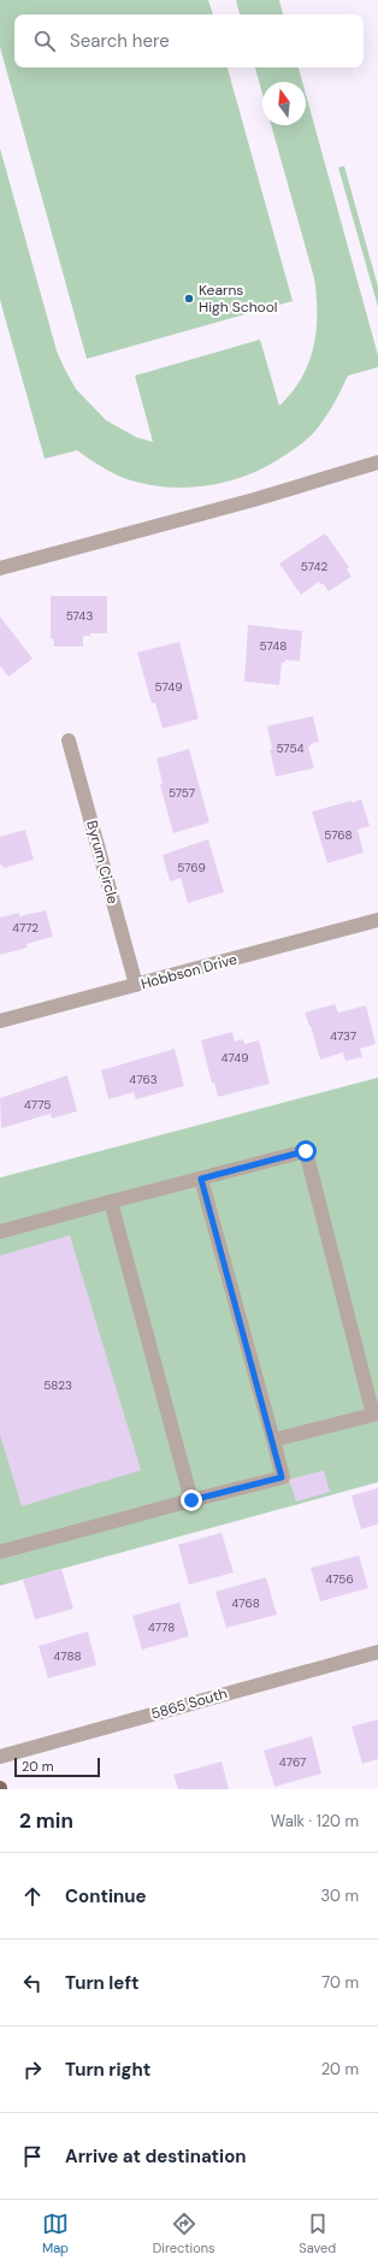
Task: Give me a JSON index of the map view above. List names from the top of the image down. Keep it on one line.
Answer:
{"streets":{"street":["Byrum Circle","Hobbson Drive","5865 South"]},"crossings":[["Byrum Circle","Hobbson Drive"]],"places":["Kearns High School"],"house_numbers":["5742","5743","5748","5749","5754","5757","5768","5769","4772","4737","4749","4763","4775","5823","4756","4768","4778","4788","4767"],"scale_bar":"20 m","north":"top","page":{"search":"Search here","scale":"20 m","heading":["2 min","Walk · 120 m"],"list":[["Continue","30 m"],["Turn left","70 m"],["Turn right","20 m"],"Arrive at destination"],"nav":["Map","Directions","Saved"]}}
